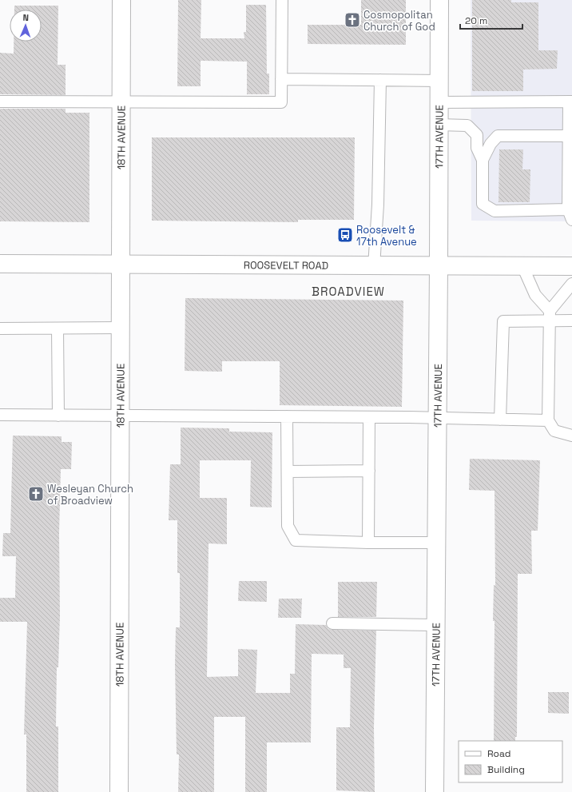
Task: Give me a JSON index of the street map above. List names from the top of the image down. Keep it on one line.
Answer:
{"streets":{"street":["18TH AVENUE","17TH AVENUE","ROOSEVELT ROAD"]},"crossings":[["18TH AVENUE","ROOSEVELT ROAD"],["17TH AVENUE","ROOSEVELT ROAD"]],"districts":["BROADVIEW"],"places":{"church":["Cosmopolitan Church of God","Wesleyan Church of Broadview"],"bus stop":["Roosevelt & 17th Avenue"]},"legend":["Road","Building"],"scale_bar":"20 m","north":"top"}
